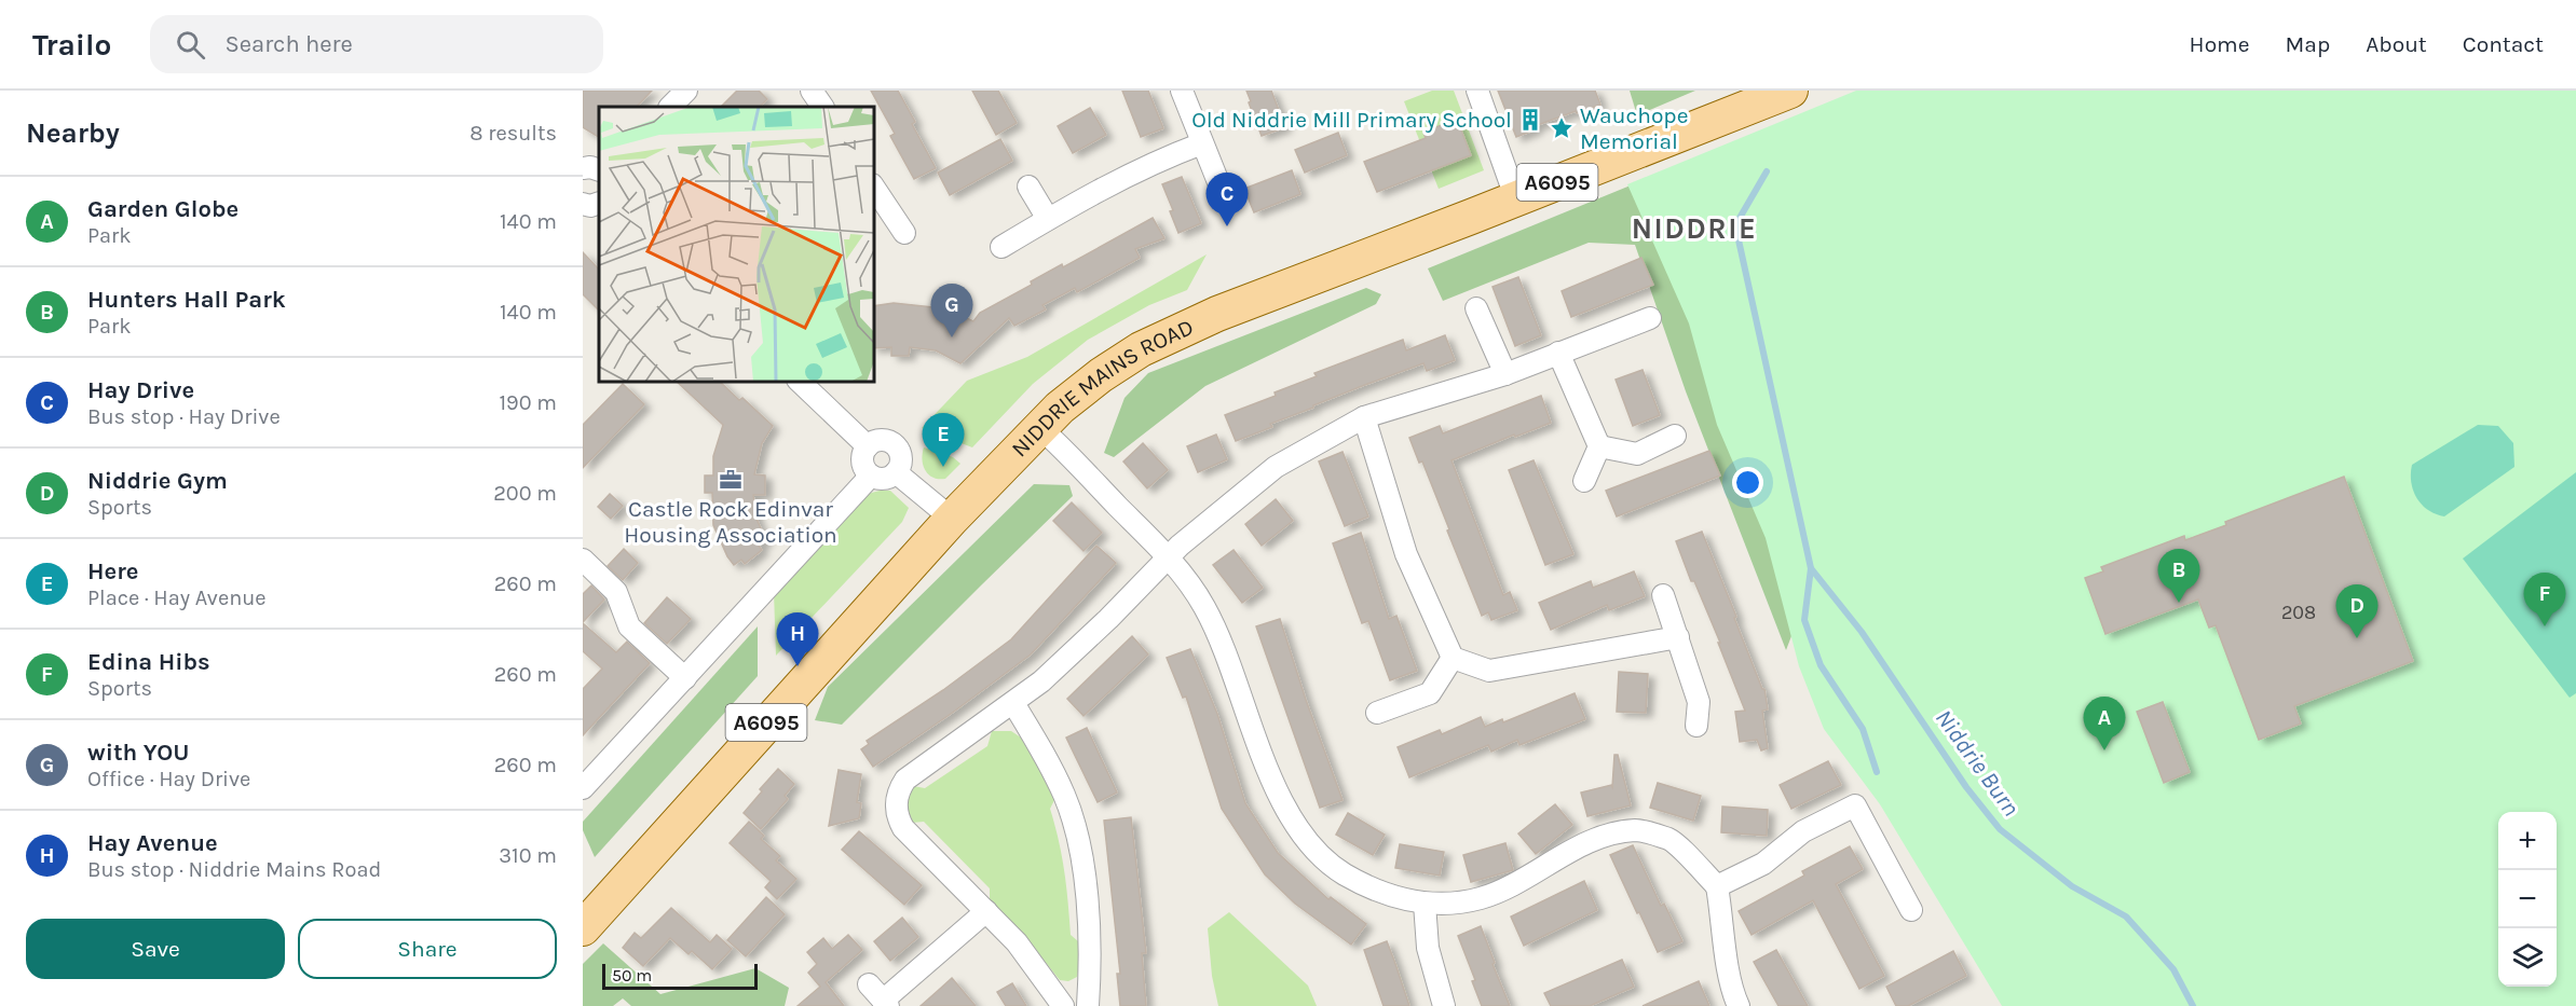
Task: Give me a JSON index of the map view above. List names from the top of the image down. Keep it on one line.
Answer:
{"streets":{"main road":["A6095","NIDDRIE MAINS ROAD"]},"districts":["NIDDRIE"],"water":["Niddrie Burn"],"places":{"building":["Old Niddrie Mill Primary School"],"place":["Wauchope Memorial"],"office":["Castle Rock Edinvar Housing Association"]},"house_numbers":["208"],"scale_bar":"50 m","page":{"header":"Trailo","search":"Search here","nav":["Home","Map","About","Contact"],"heading":["Nearby","8 results"],"pins":["C","G","E","B","F","D","H","A"],"list":[{"mark":"A","name":"Garden Globe","note":"Park","value":"140 m"},{"mark":"B","name":"Hunters Hall Park","note":"Park","value":"140 m"},{"mark":"C","name":"Hay Drive","note":"Bus stop · Hay Drive","value":"190 m"},{"mark":"D","name":"Niddrie Gym","note":"Sports","value":"200 m"},{"mark":"E","name":"Here","note":"Place · Hay Avenue","value":"260 m"},{"mark":"F","name":"Edina Hibs","note":"Sports","value":"260 m"},{"mark":"G","name":"with YOU","note":"Office · Hay Drive","value":"260 m"},{"mark":"H","name":"Hay Avenue","note":"Bus stop · Niddrie Mains Road","value":"310 m"}],"map_buttons":["+","−"],"buttons":["Save","Share"],"scale":"50 m"}}
